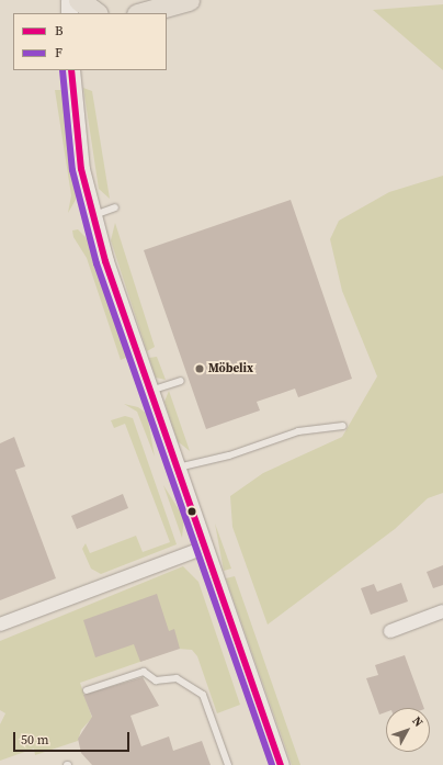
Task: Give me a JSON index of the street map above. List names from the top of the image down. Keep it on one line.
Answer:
{"places":["Möbelix"],"lines":["transit line B","transit line F"],"legend":["B","F"],"scale_bar":"50 m","north":"top right"}
